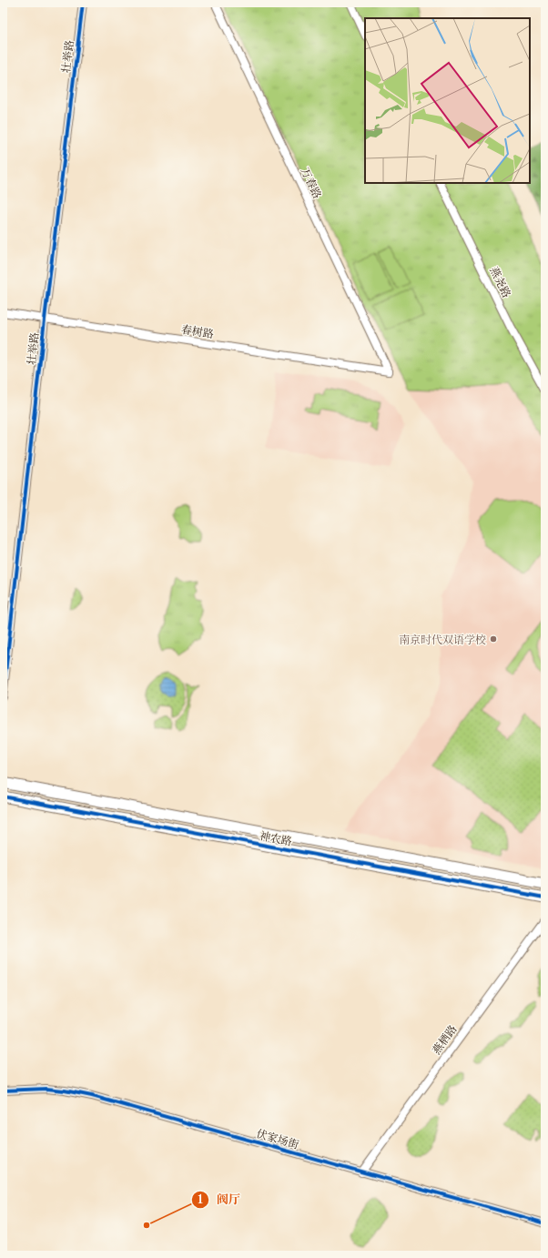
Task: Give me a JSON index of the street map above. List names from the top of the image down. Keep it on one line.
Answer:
{"streets":{"street":["壮举路","万春路","燕尧路","春树路","神农路","燕栖路","伏家场街"]},"crossings":[["壮举路","春树路"],["万春路","春树路"],["燕栖路","伏家场街"]],"places":["南京时代双语学校","阀厅"]}
